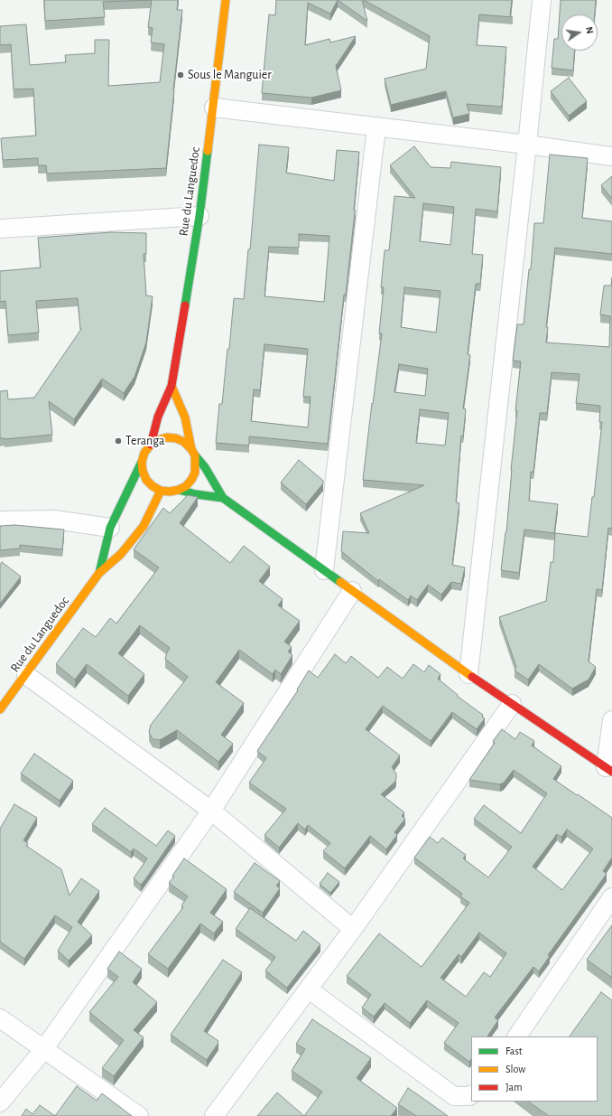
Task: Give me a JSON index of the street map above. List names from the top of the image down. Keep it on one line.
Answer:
{"streets":{"main road":["Rue du Languedoc"]},"places":["Sous le Manguier","Teranga"],"legend":["Fast","Slow","Jam"],"north":"right"}
